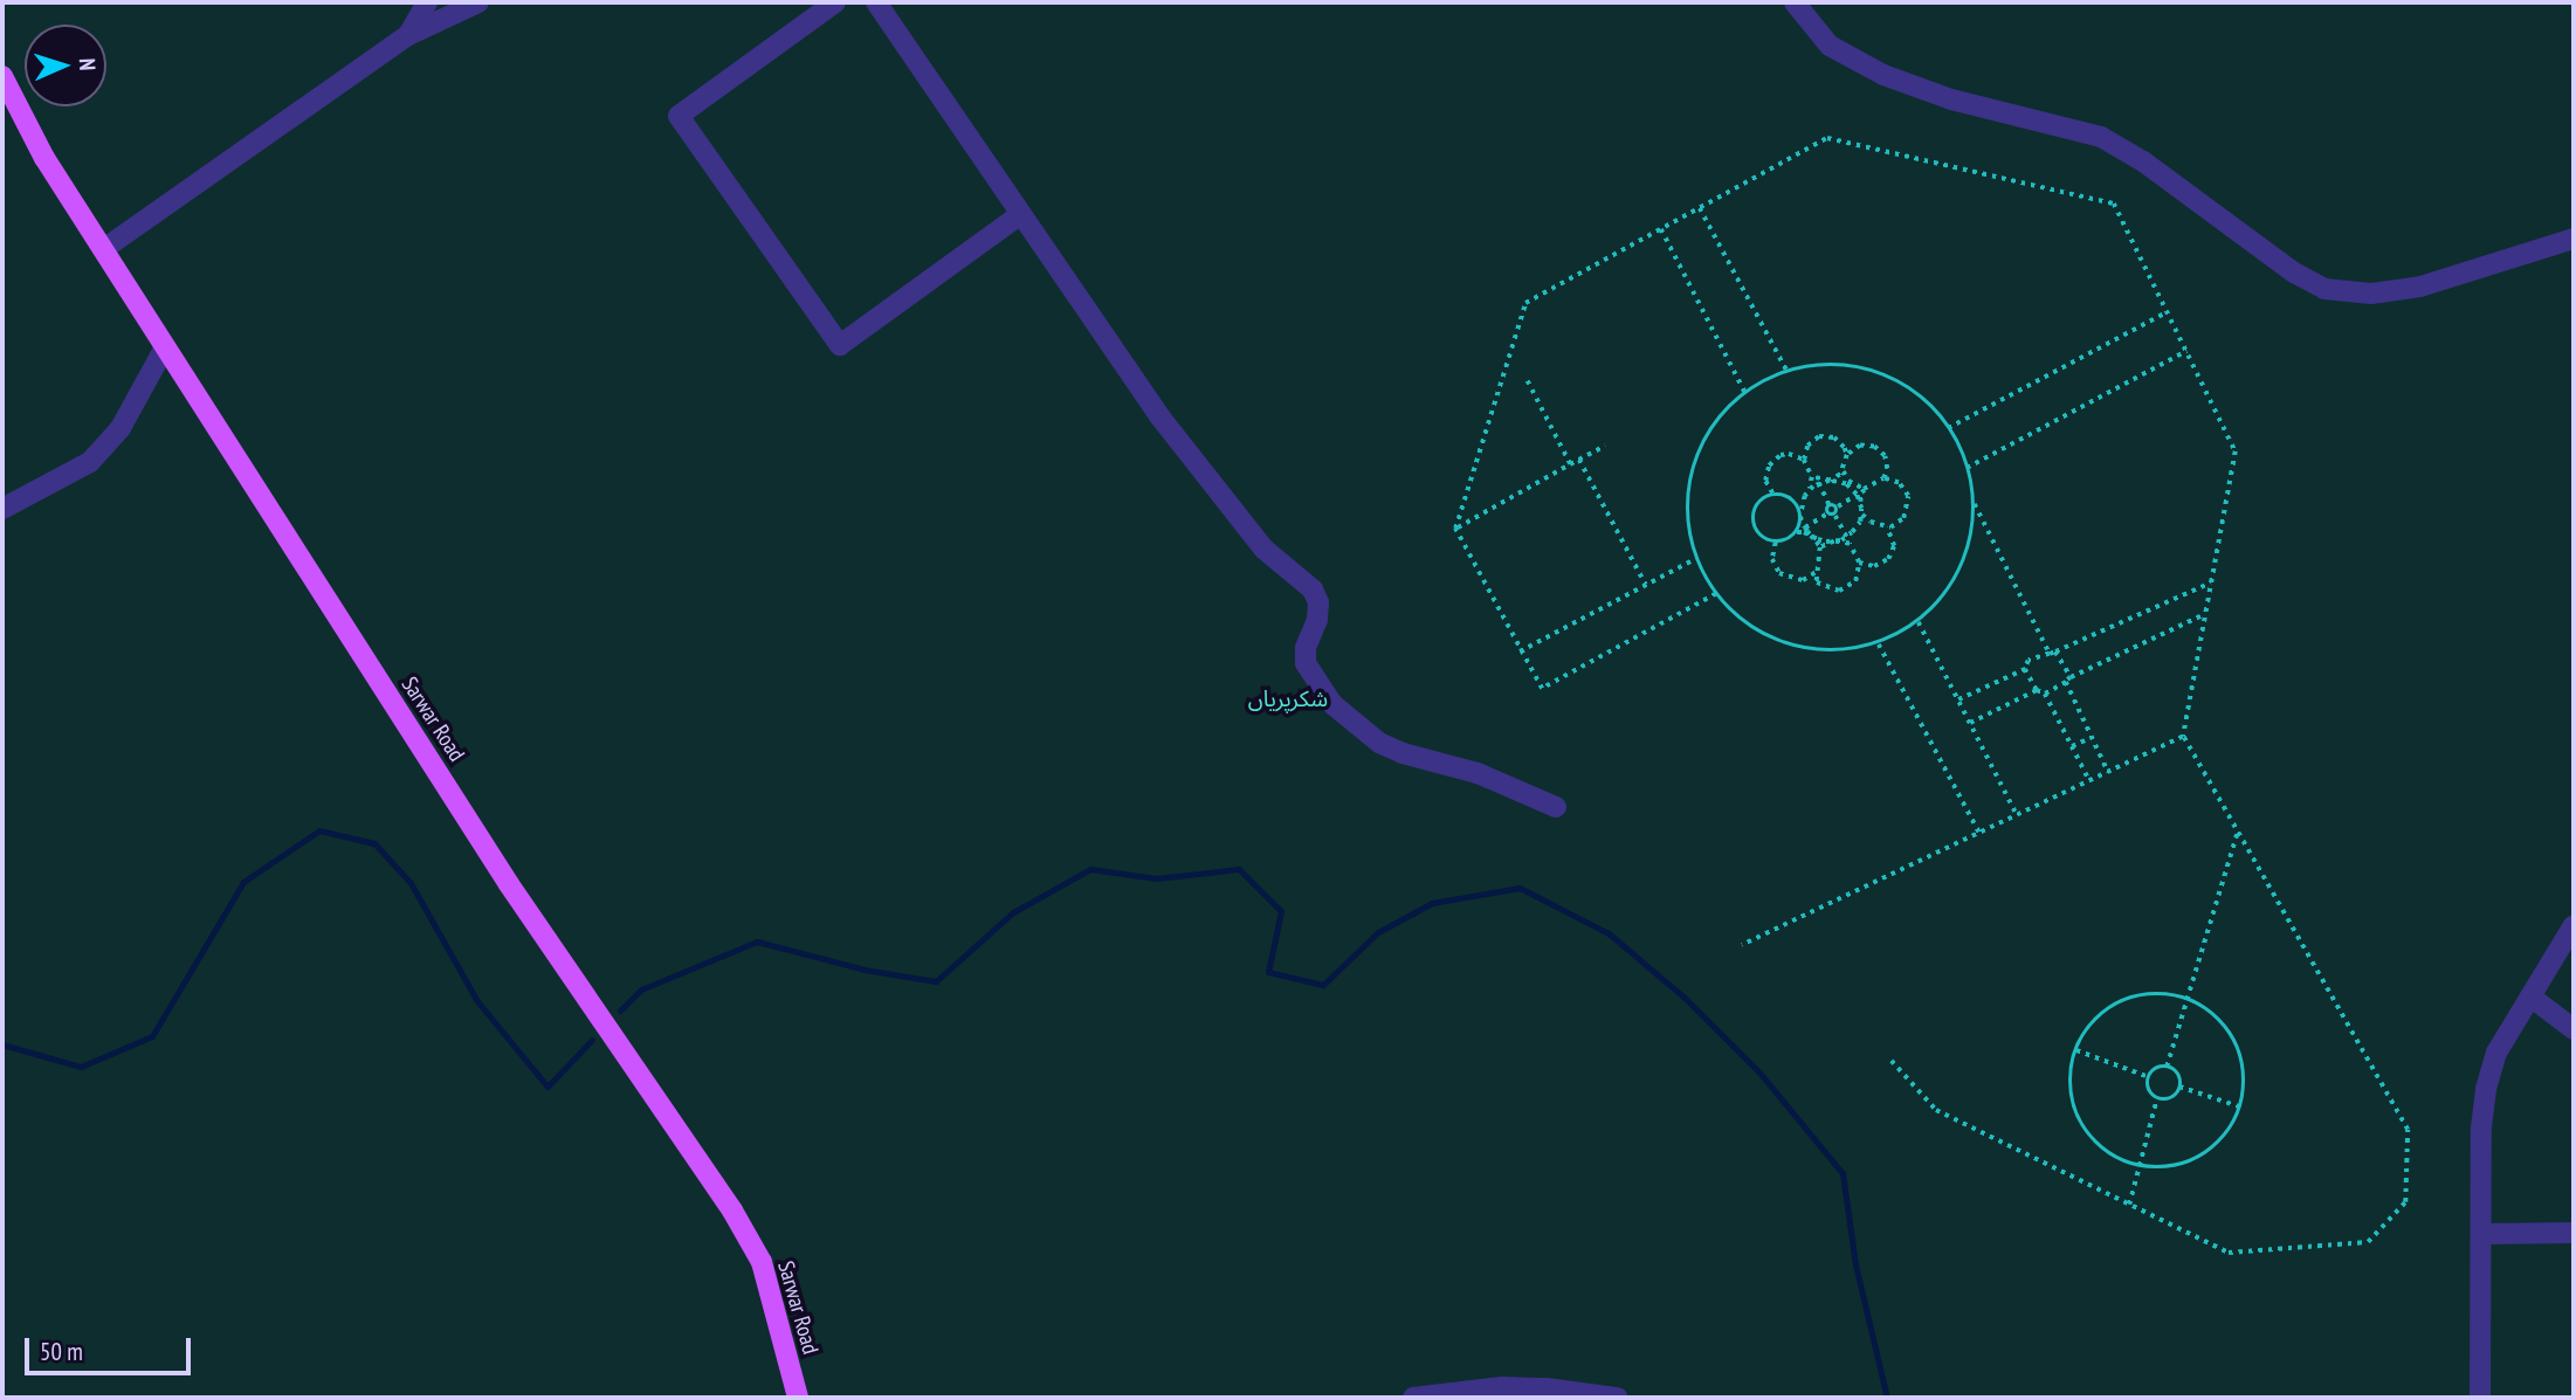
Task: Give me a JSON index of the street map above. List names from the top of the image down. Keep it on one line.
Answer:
{"streets":{"main road":["Sarwar Road"]},"parks":["شکرپریاں"],"scale_bar":"50 m","north":"right"}
